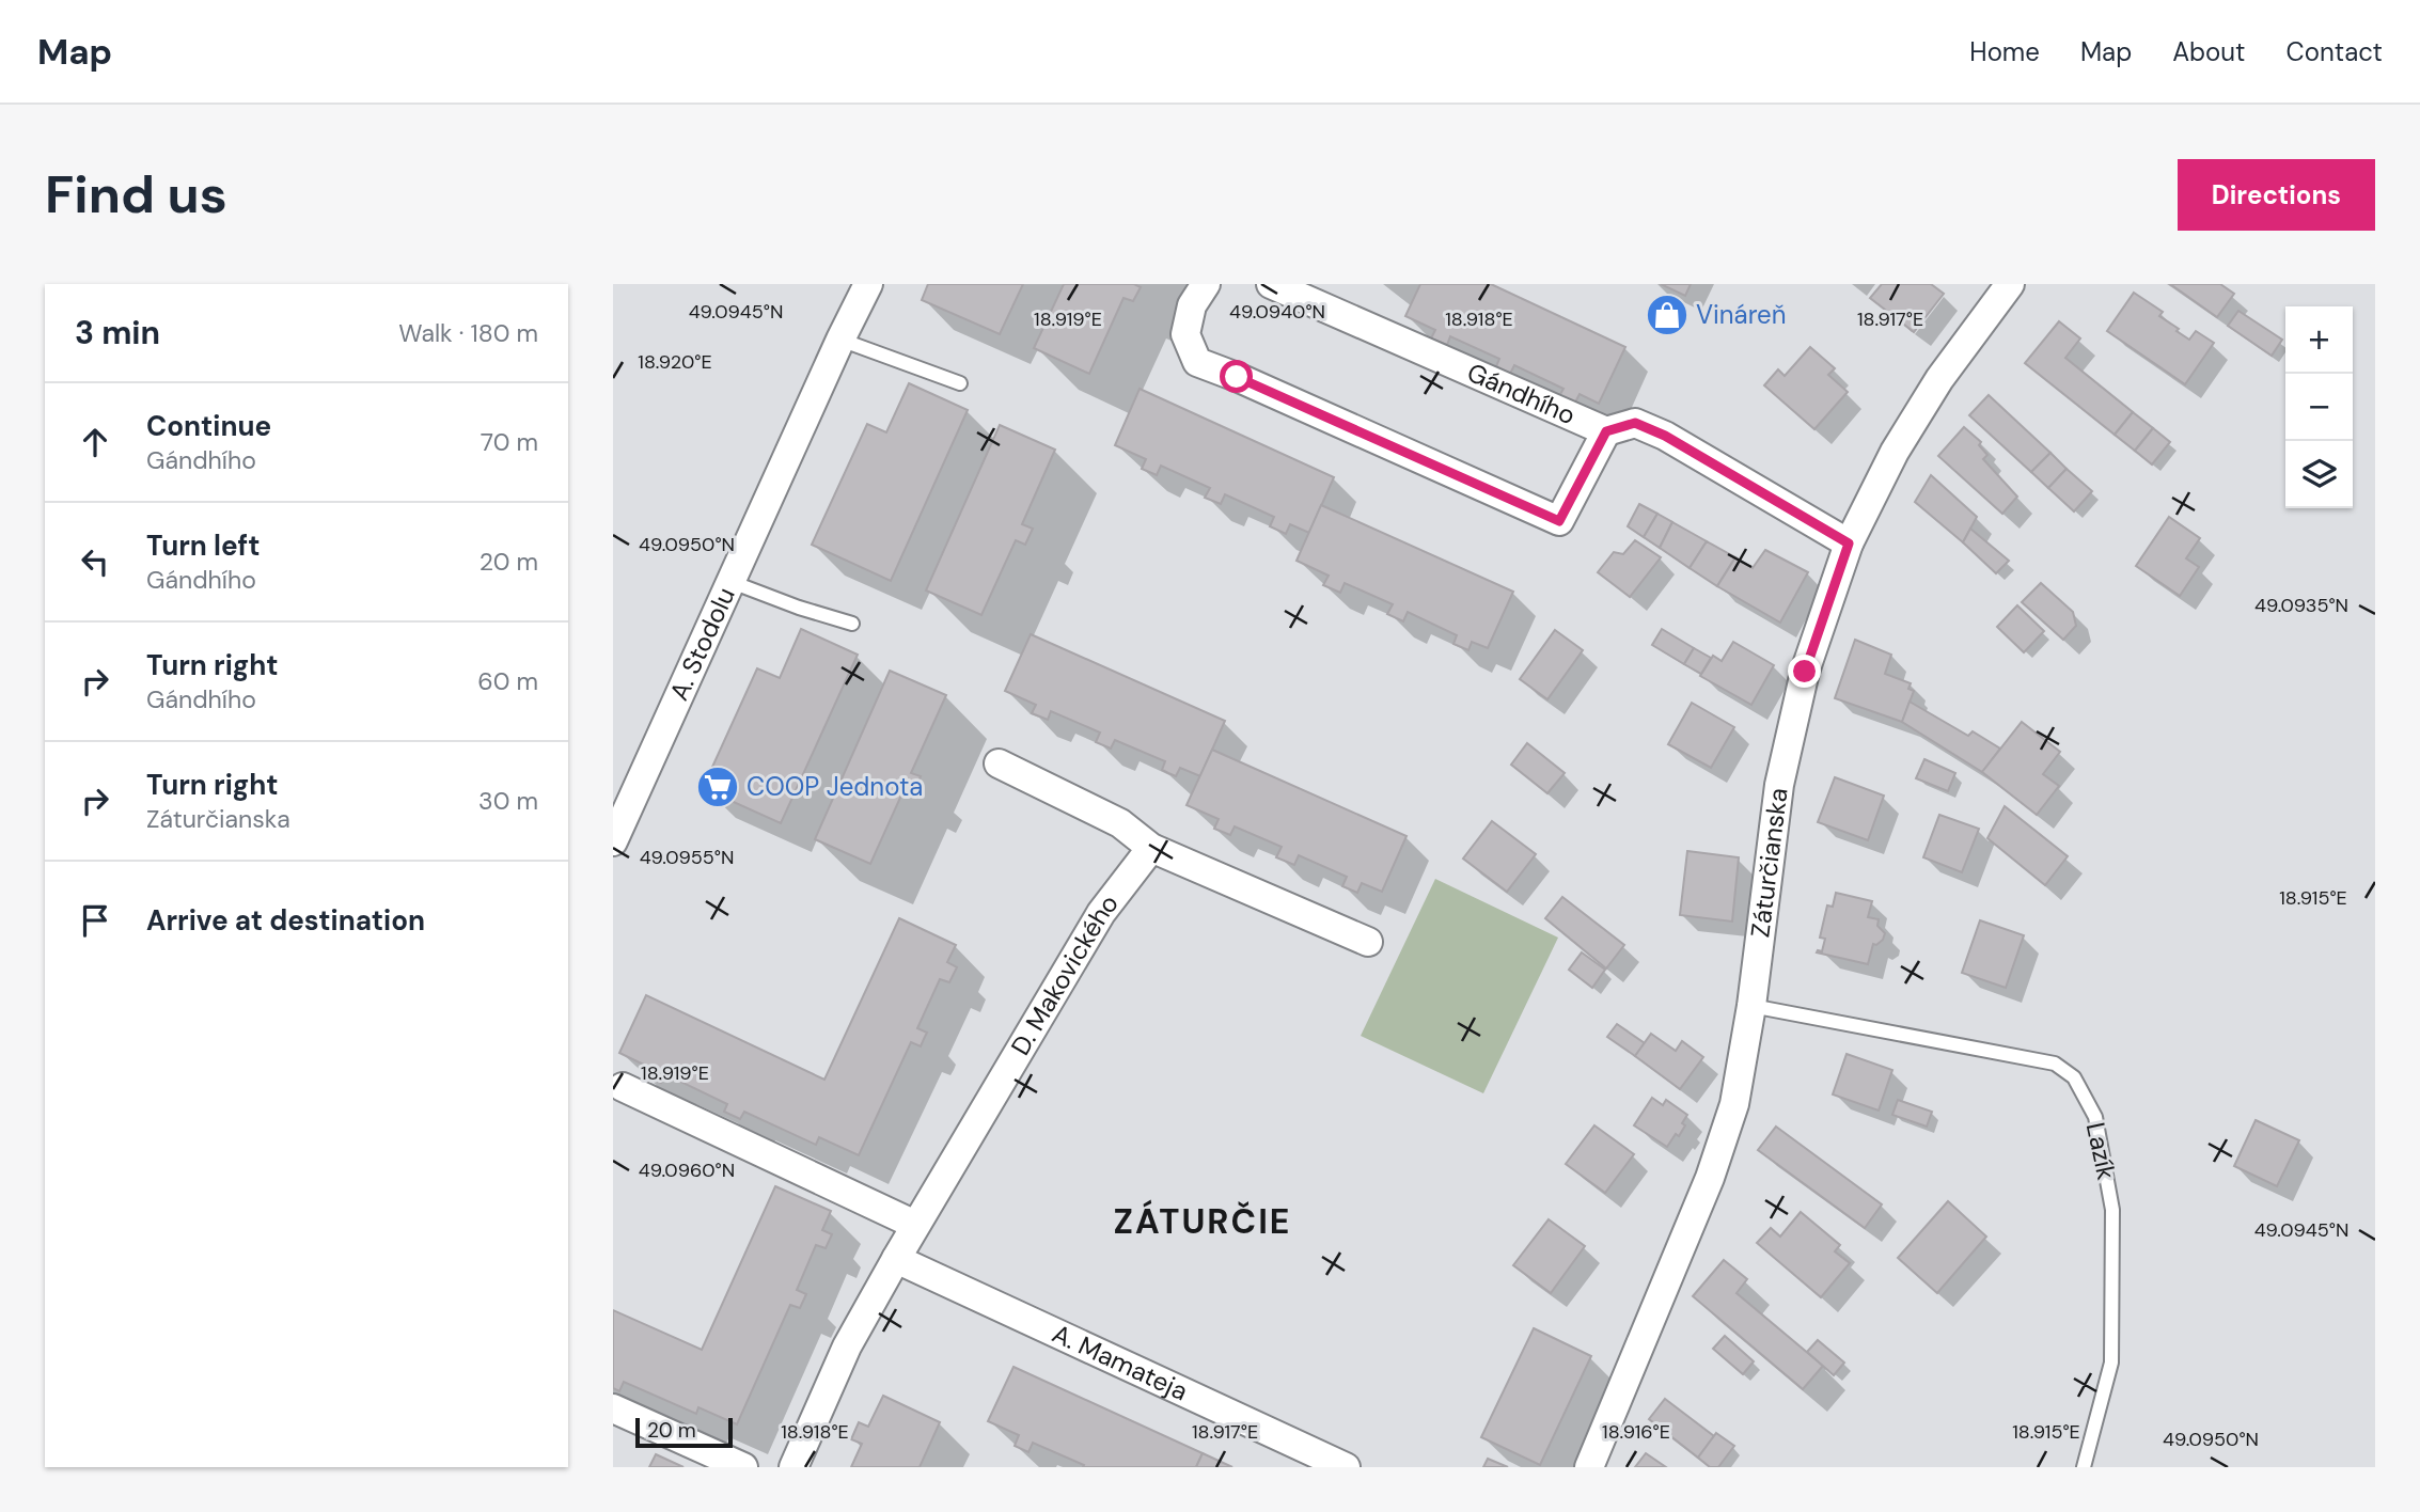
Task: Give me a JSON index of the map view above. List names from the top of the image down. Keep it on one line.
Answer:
{"streets":{"street":["Gándhího","A. Stodolu","Záturčianska","D. Makovického","A. Mamateja"],"lane":["Lazík"]},"crossings":[["Gándhího","Záturčianska"],["Záturčianska","Lazík"],["D. Makovického","A. Mamateja"]],"districts":["ZÁTURČIE"],"places":{"shop":["Vináreň"],"supermarket":["COOP Jednota"]},"scale_bar":"20 m","page":{"header":"Map","nav":["Home","Map","About","Contact"],"buttons":"Directions","title":"Find us","heading":["3 min","Walk · 180 m"],"map_buttons":["+","−"],"list":[["Continue","Gándhího","70 m"],["Turn left","Gándhího","20 m"],["Turn right","Gándhího","60 m"],["Turn right","Záturčianska","30 m"],"Arrive at destination"],"scale":"20 m"},"coordinates":["49.0945°N","49.0940°N","18.919°E","18.918°E","18.917°E","18.920°E","49.0950°N","49.0935°N","49.0955°N","18.915°E","49.0960°N","18.916°E"]}
